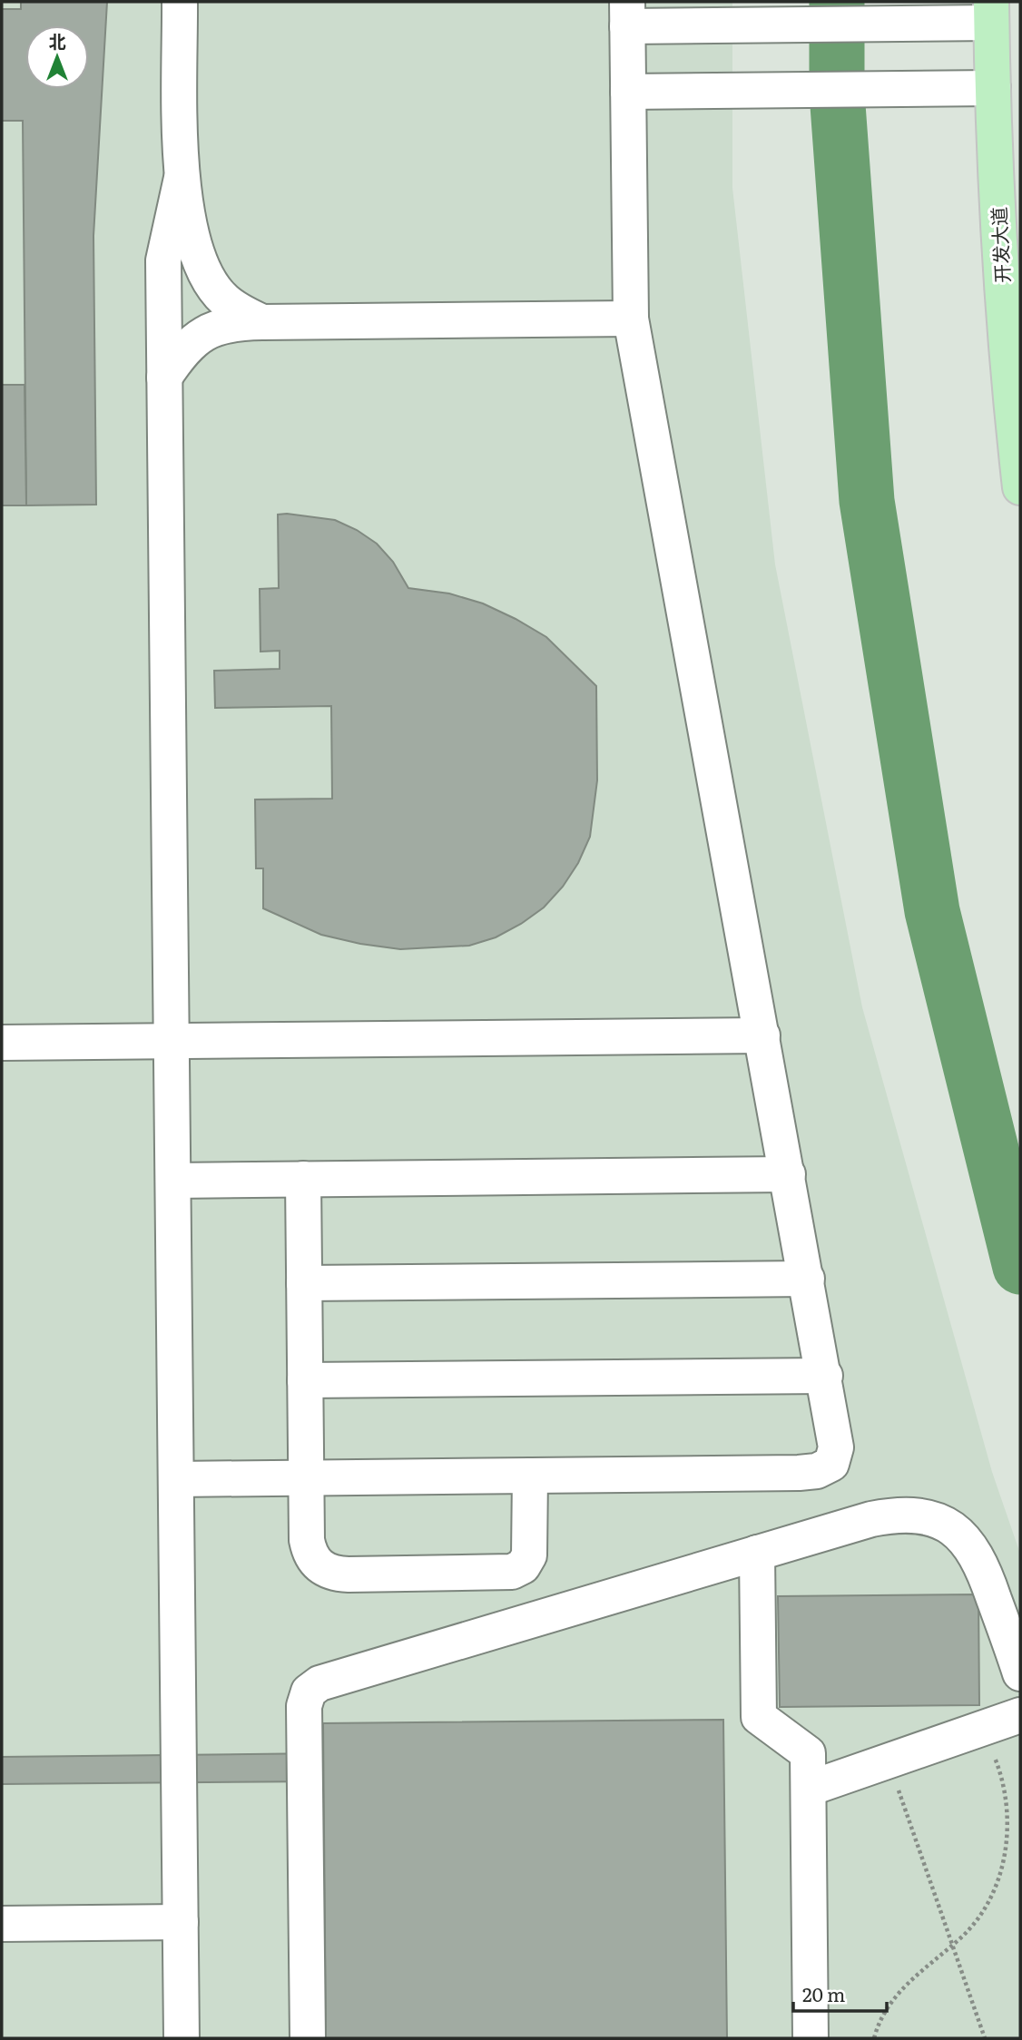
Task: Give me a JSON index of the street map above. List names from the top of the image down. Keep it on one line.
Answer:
{"streets":{"main road":["开发大道"]},"scale_bar":"20 m","north":"top"}
